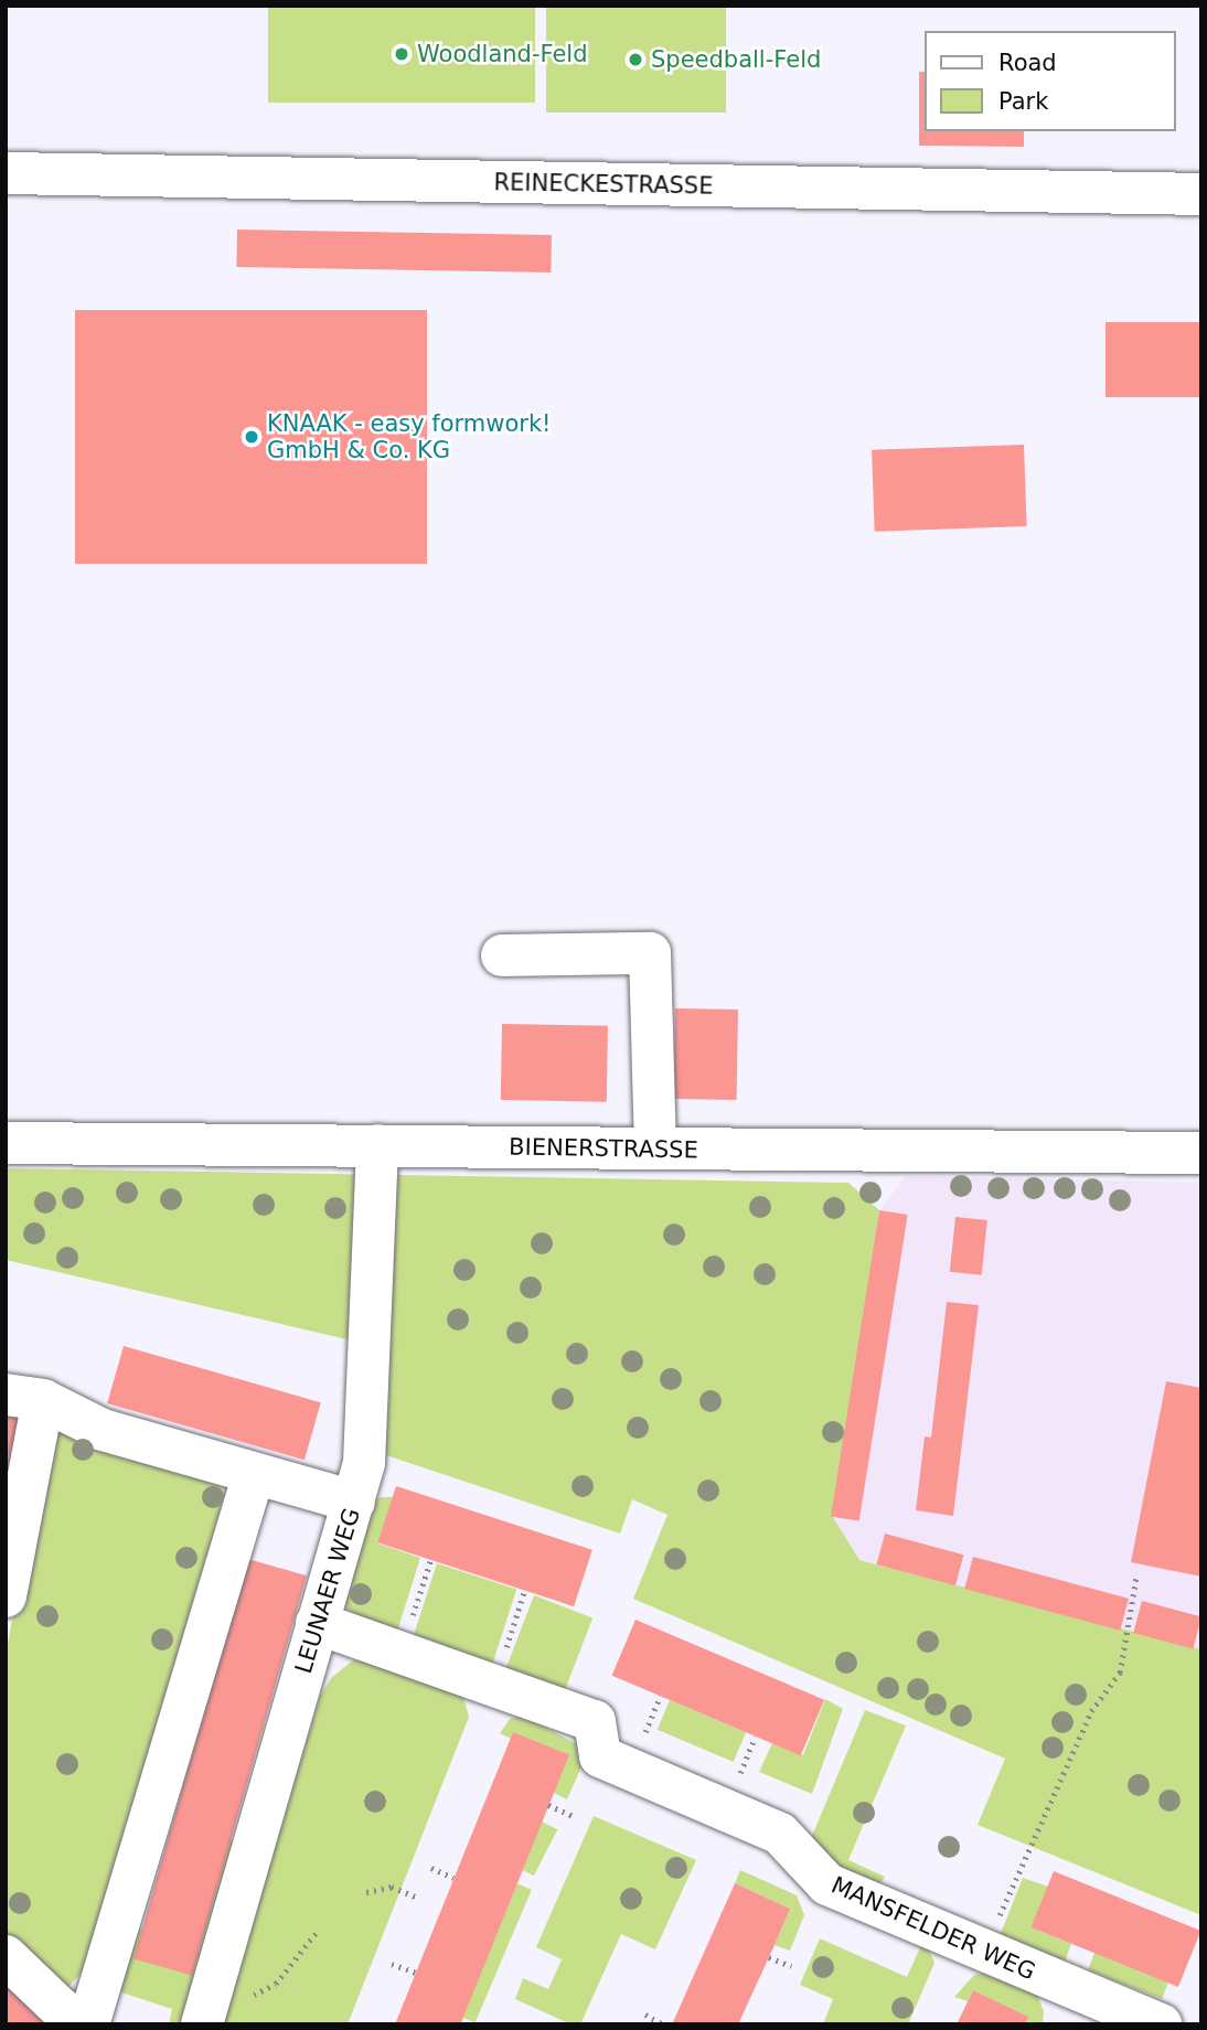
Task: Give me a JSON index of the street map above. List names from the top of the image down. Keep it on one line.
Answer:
{"streets":{"street":["REINECKESTRASSE","BIENERSTRASSE","LEUNAER WEG","MANSFELDER WEG"]},"crossings":[["BIENERSTRASSE","LEUNAER WEG"],["LEUNAER WEG","MANSFELDER WEG"]],"places":["Woodland-Feld","Speedball-Feld","KNAAK - easy formwork! GmbH & Co. KG"],"legend":["Road","Park"]}
